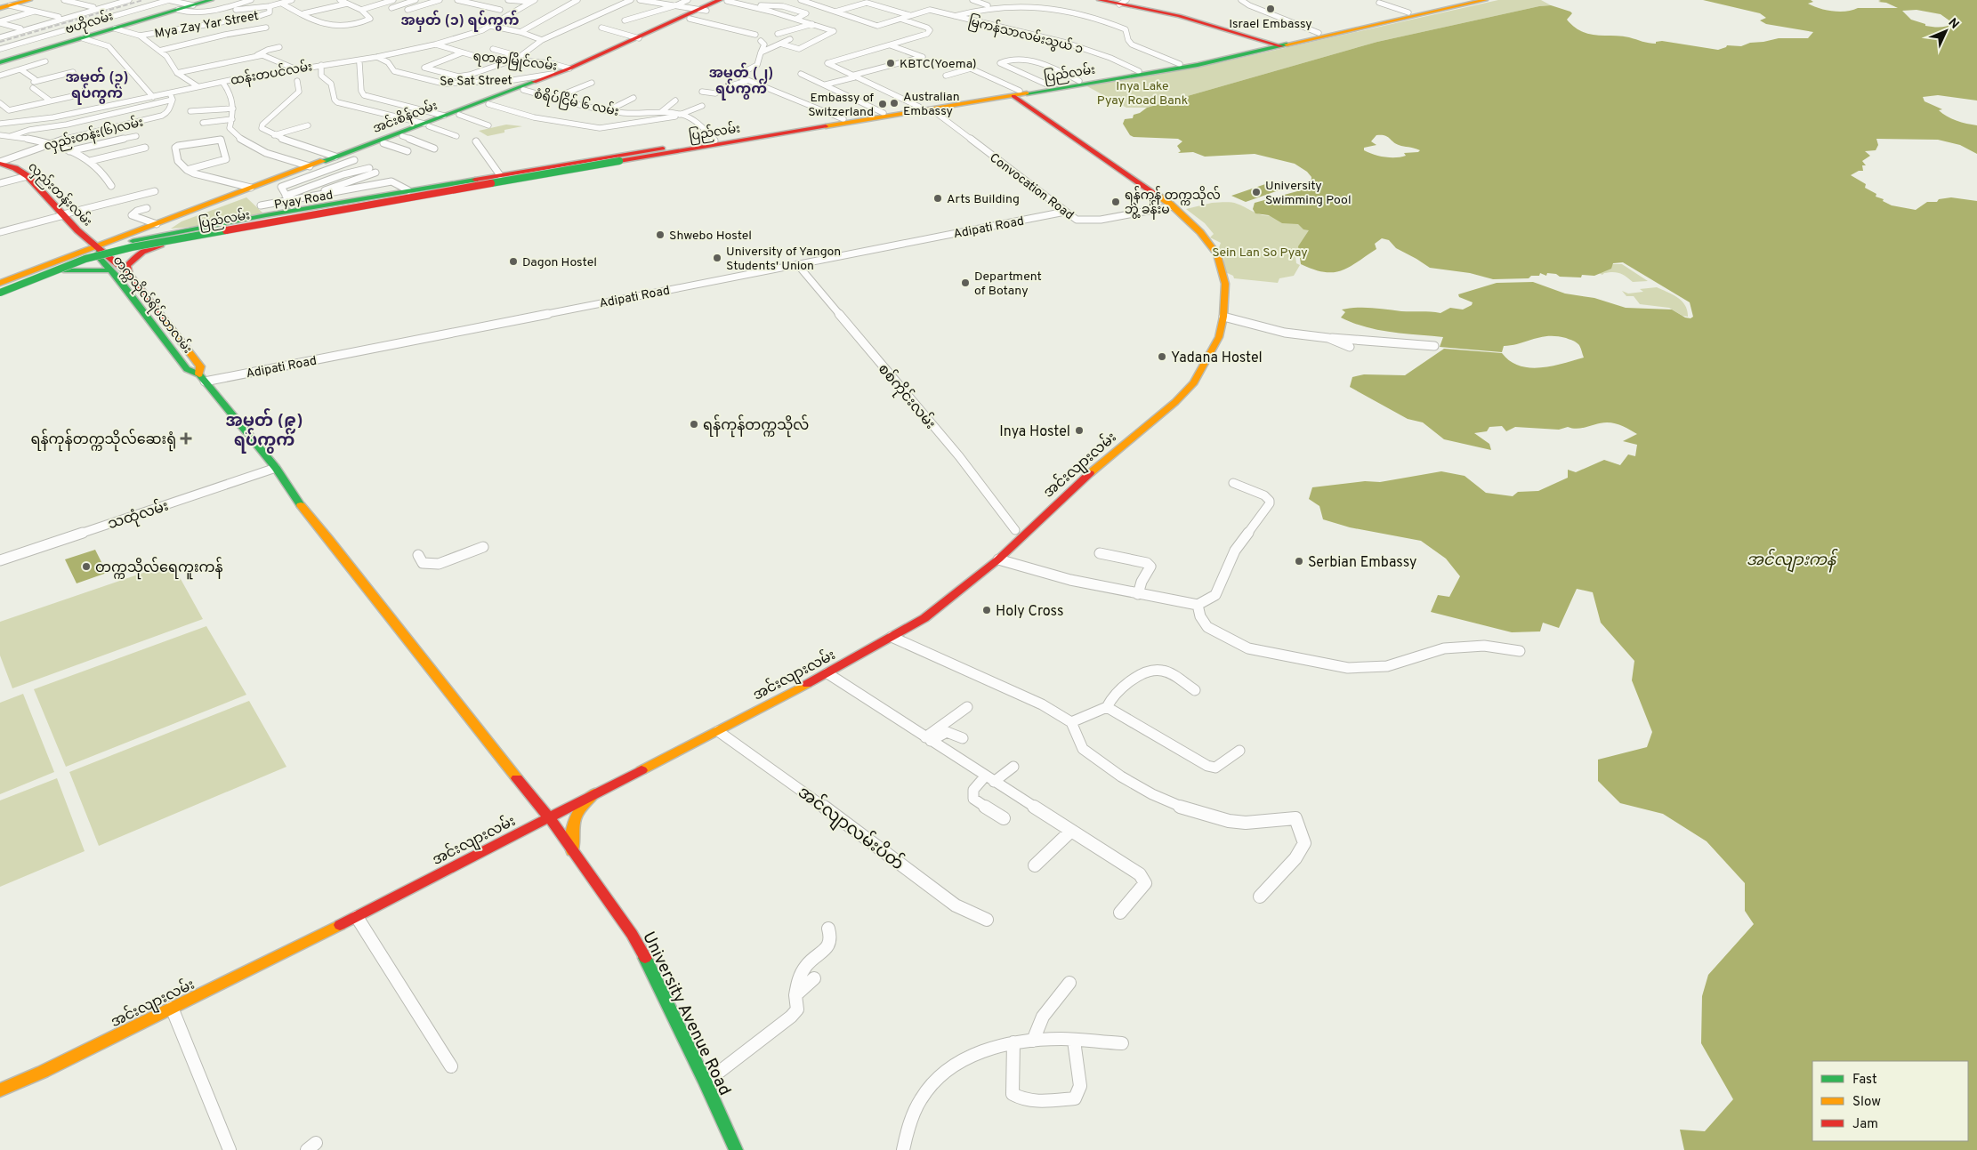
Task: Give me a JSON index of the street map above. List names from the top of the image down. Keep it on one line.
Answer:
{"streets":{"main road":["ဗဟိုလမ်း","ပြည်လမ်း","အင်းစိန်လမ်း","လှည်းတန်းလမ်း","Pyay Road","တက္ကသိုလ်ရိပ်သာလမ်း","အင်းလျားလမ်း","University Avenue Road"],"street":["Mya Zay Yar Street","မြကန်သာလမ်းသွယ် ၁","ရတနာမြိုင်လမ်း","ထန်းတပင်လမ်း","Se Sat Street","စံရိပ်ငြိမ် ၆ လမ်း","လှည်းတန်း(၆)လမ်း","Convocation Road","Adipati Road","စစ်ကိုင်းလမ်း","သထုံလမ်း","အင်လျာလမ်းပိတ်"]},"crossings":[["မြကန်သာလမ်းသွယ် ၁","ပြည်လမ်း"],["ရတနာမြိုင်လမ်း","ထန်းတပင်လမ်း"],["ရတနာမြိုင်လမ်း","အင်းစိန်လမ်း"],["ထန်းတပင်လမ်း","Se Sat Street"],["ပြည်လမ်း","အင်းစိန်လမ်း"],["ပြည်လမ်း","Convocation Road"],["ပြည်လမ်း","လှည်းတန်းလမ်း"],["ပြည်လမ်း","Pyay Road"],["ပြည်လမ်း","တက္ကသိုလ်ရိပ်သာလမ်း"],["ပြည်လမ်း","အင်းလျားလမ်း"],["Se Sat Street","အင်းစိန်လမ်း"],["စံရိပ်ငြိမ် ၆ လမ်း","အင်းစိန်လမ်း"],["အင်းစိန်လမ်း","လှည်းတန်းလမ်း"],["အင်းစိန်လမ်း","တက္ကသိုလ်ရိပ်သာလမ်း"],["လှည်းတန်း(၆)လမ်း","လှည်းတန်းလမ်း"],["Convocation Road","Adipati Road"],["Convocation Road","အင်းလျားလမ်း"],["လှည်းတန်းလမ်း","တက္ကသိုလ်ရိပ်သာလမ်း"],["Adipati Road","တက္ကသိုလ်ရိပ်သာလမ်း"],["Adipati Road","စစ်ကိုင်းလမ်း"],["အင်းလျားလမ်း","အင်လျာလမ်းပိတ်"]],"districts":["အမှတ် (၁) ရပ်ကွက်","အမှတ် (၂) ရပ်ကွက်","အမှတ် (၃) ရပ်ကွက်","အမှတ် (၉) ရပ်ကွက်"],"water":["အင်လျားကန်"],"parks":["Inya Lake Pyay Road Bank","Sein Lan So Pyay"],"places":{"other":["Israel Embassy","KBTC(Yoema)","Australian Embassy","Embassy of Switzerland","University Swimming Pool","Arts Building","ရန်ကုန် တက္ကသိုလ် ဘွဲ့ ခန်းမ","Shwebo Hostel","University of Yangon Students' Union","Dagon Hostel","Department of Botany","Yadana Hostel","ရန်ကုန်တက္ကသိုလ်","Inya Hostel","Serbian Embassy","တက္ကသိုလ်ရေကူးကန်","Holy Cross"],"health":["ရန်ကုန်တက္ကသိုလ်ဆေးရုံ"]},"legend":["Fast","Slow","Jam"],"north":"top right"}
